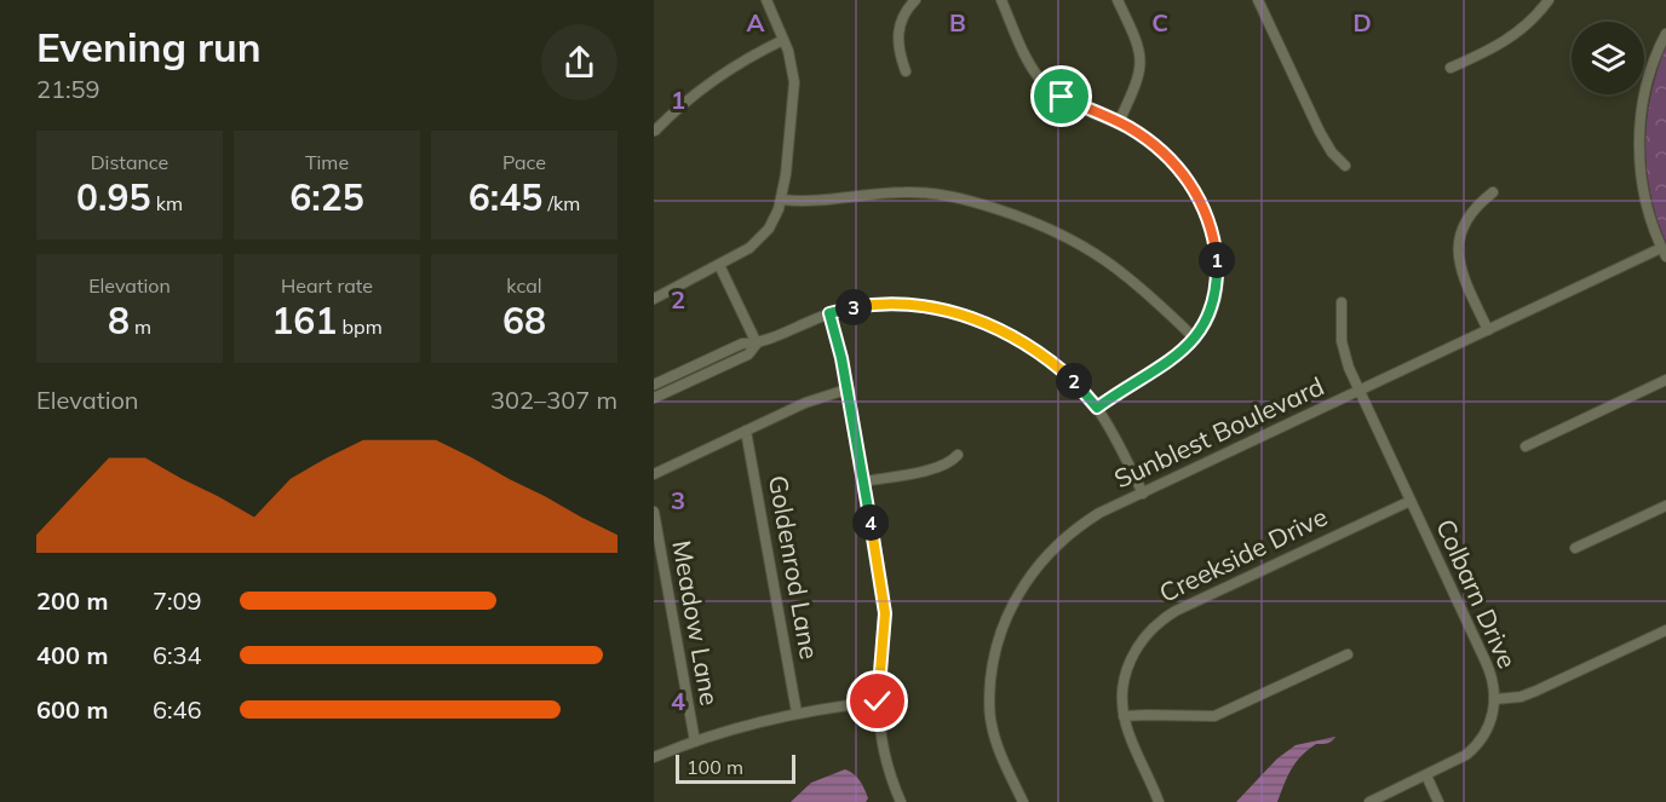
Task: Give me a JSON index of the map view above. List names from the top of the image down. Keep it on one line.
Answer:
{"streets":{"street":["Sunblest Boulevard","Creekside Drive","Goldenrod Lane","Colbarn Drive","Meadow Lane"]},"crossings":[["Sunblest Boulevard","Colbarn Drive"],["Creekside Drive","Colbarn Drive"]],"scale_bar":"100 m","page":{"heading":["Evening run","21:59"],"stats":[["Distance","0.95 km"],["Time","6:25"],["Pace","6:45 /km"],["Elevation","8 m"],["Heart rate","161 bpm"],["kcal","68"]],"pins":["1","3","2","4"],"chart":["Elevation","302–307 m"],"list":[{"name":"200 m","note":"7:09"},{"name":"400 m","note":"6:34"},{"name":"600 m","note":"6:46"}],"scale":"100 m"},"grid":{"columns":["A","B","C","D"],"rows":["1","2","3","4"]}}
